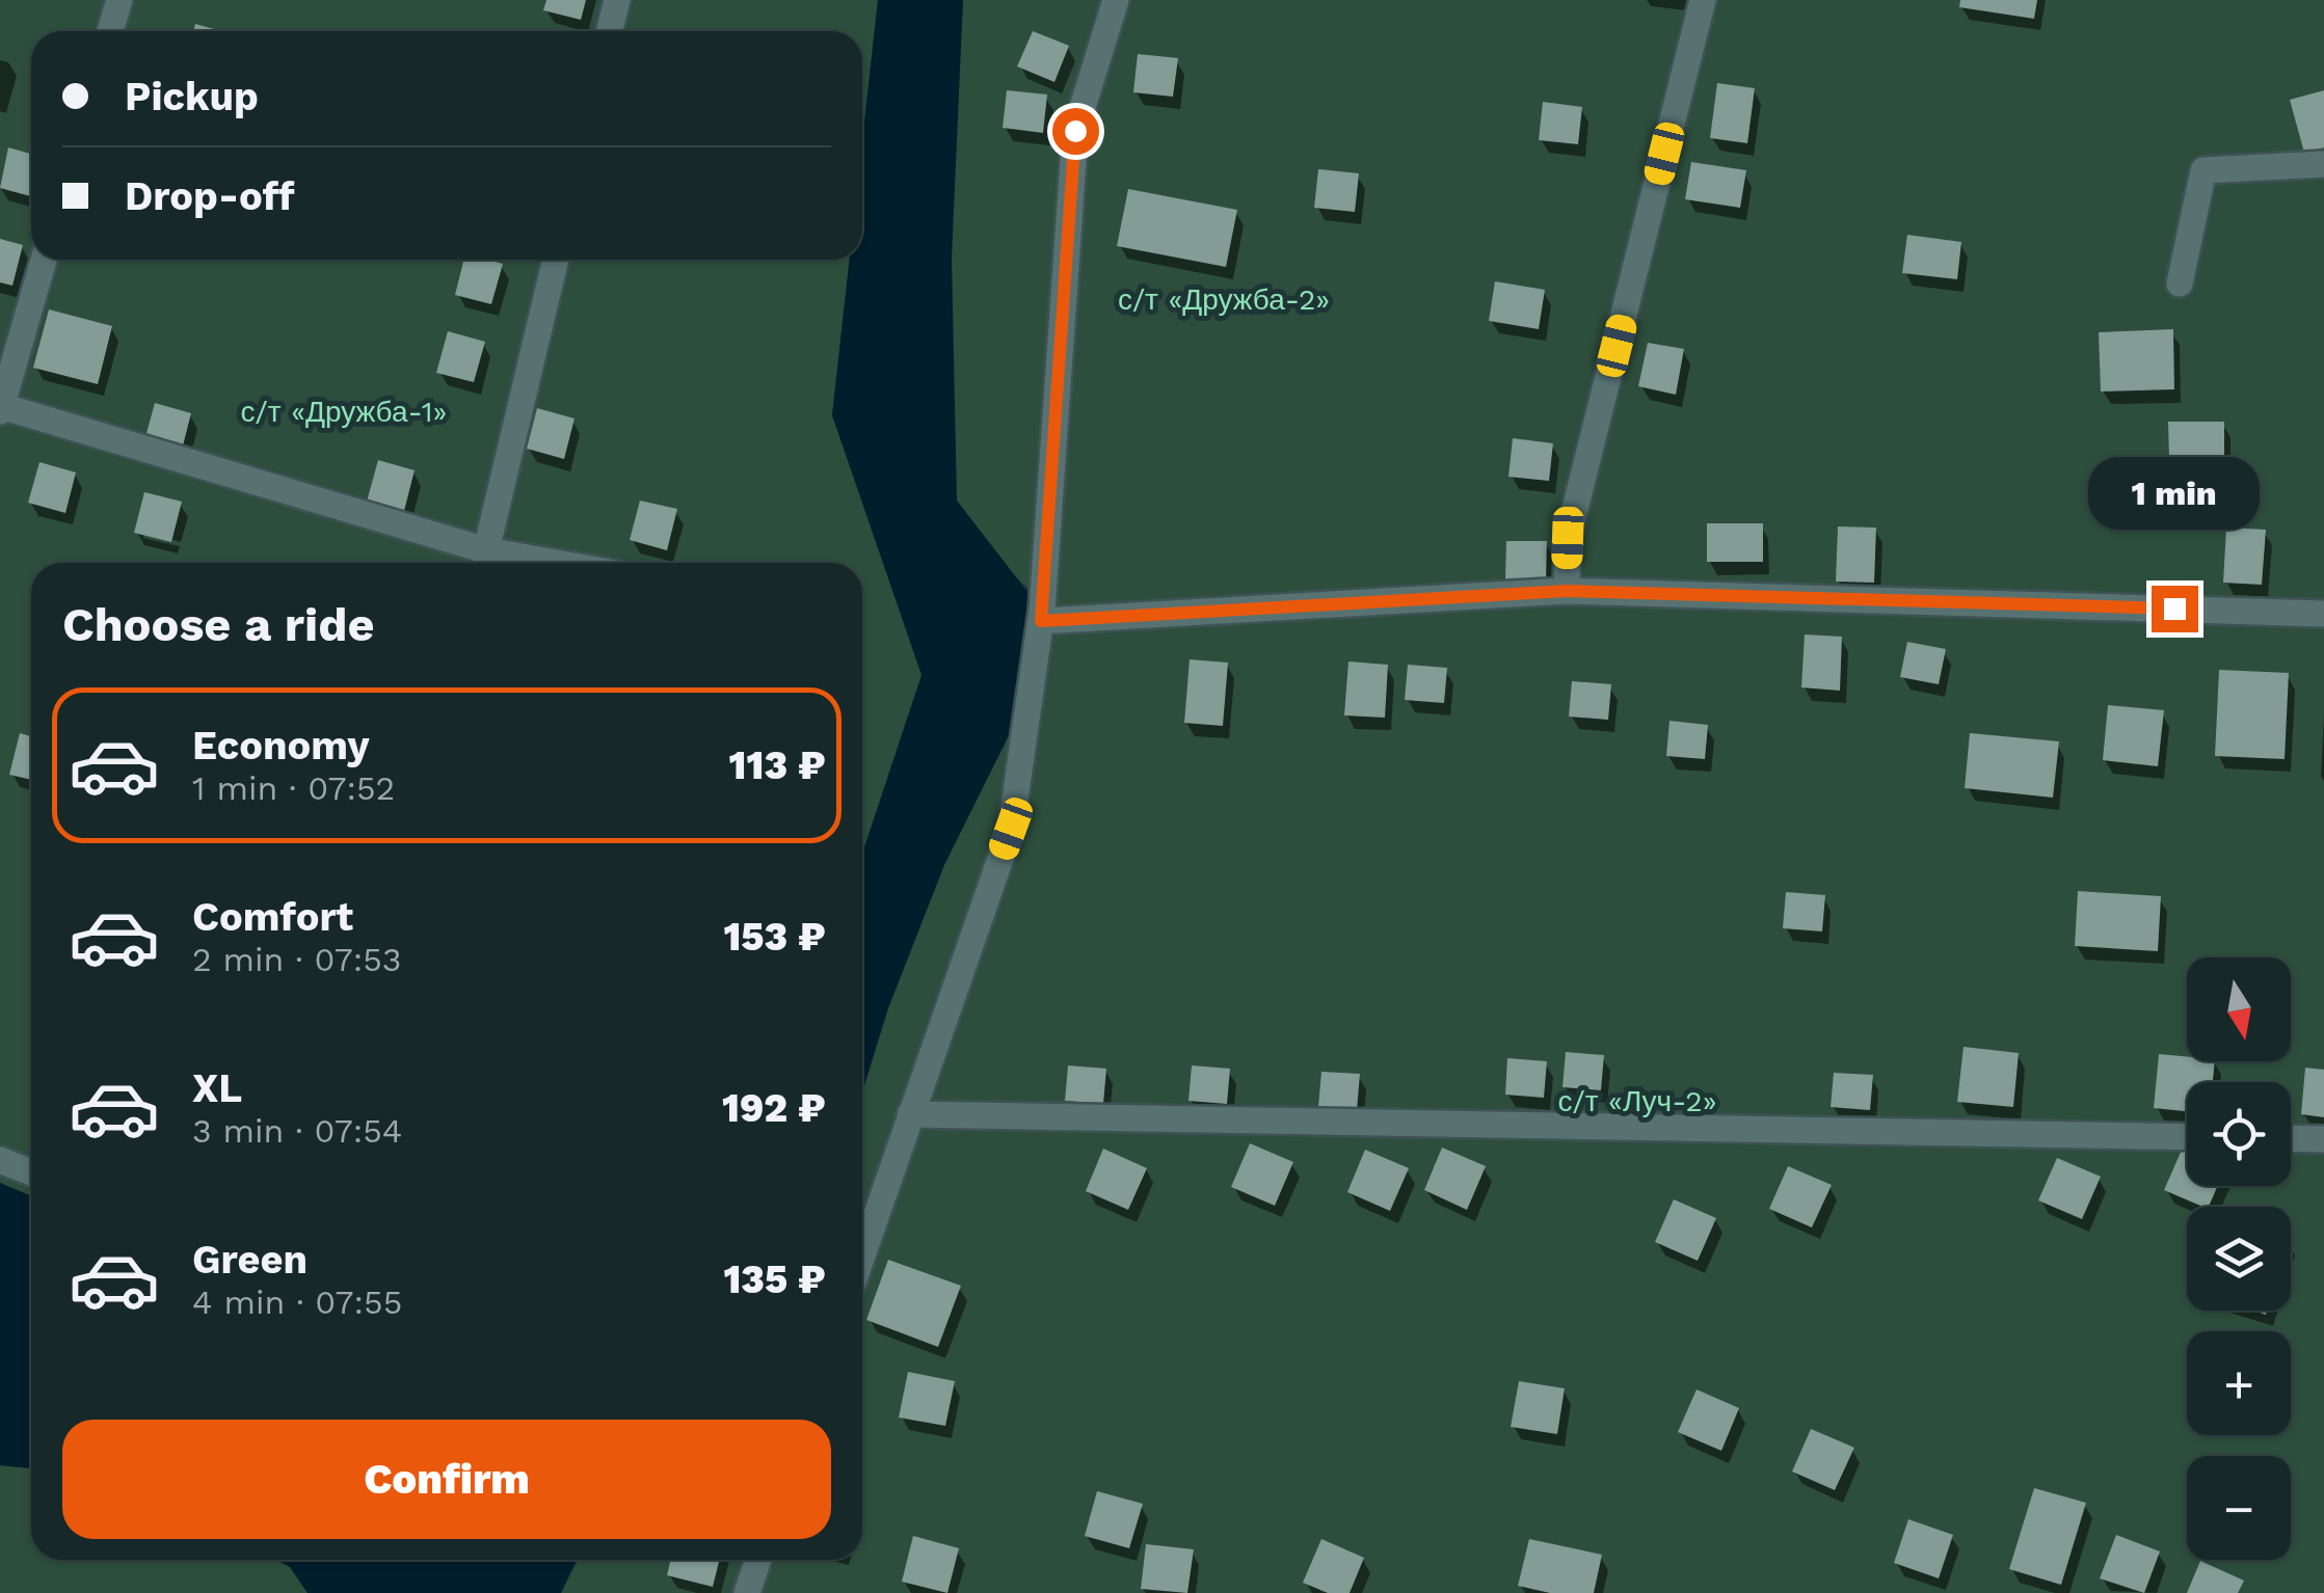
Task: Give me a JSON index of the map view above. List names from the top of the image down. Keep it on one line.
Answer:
{"parks":["с/т «Дружба-2»","с/т «Дружба-1»","с/т «Луч-2»"],"north":"bottom","page":{"banner":["Pickup","Drop-off"],"bubble":"1 min","heading":"Choose a ride","list":[{"name":"Economy","note":"1 min · 07:52","value":"113 ₽"},{"name":"Comfort","note":"2 min · 07:53","value":"153 ₽"},{"name":"XL","note":"3 min · 07:54","value":"192 ₽"},{"name":"Green","note":"4 min · 07:55","value":"135 ₽"}],"map_buttons":["+","−"],"buttons":"Confirm"}}
